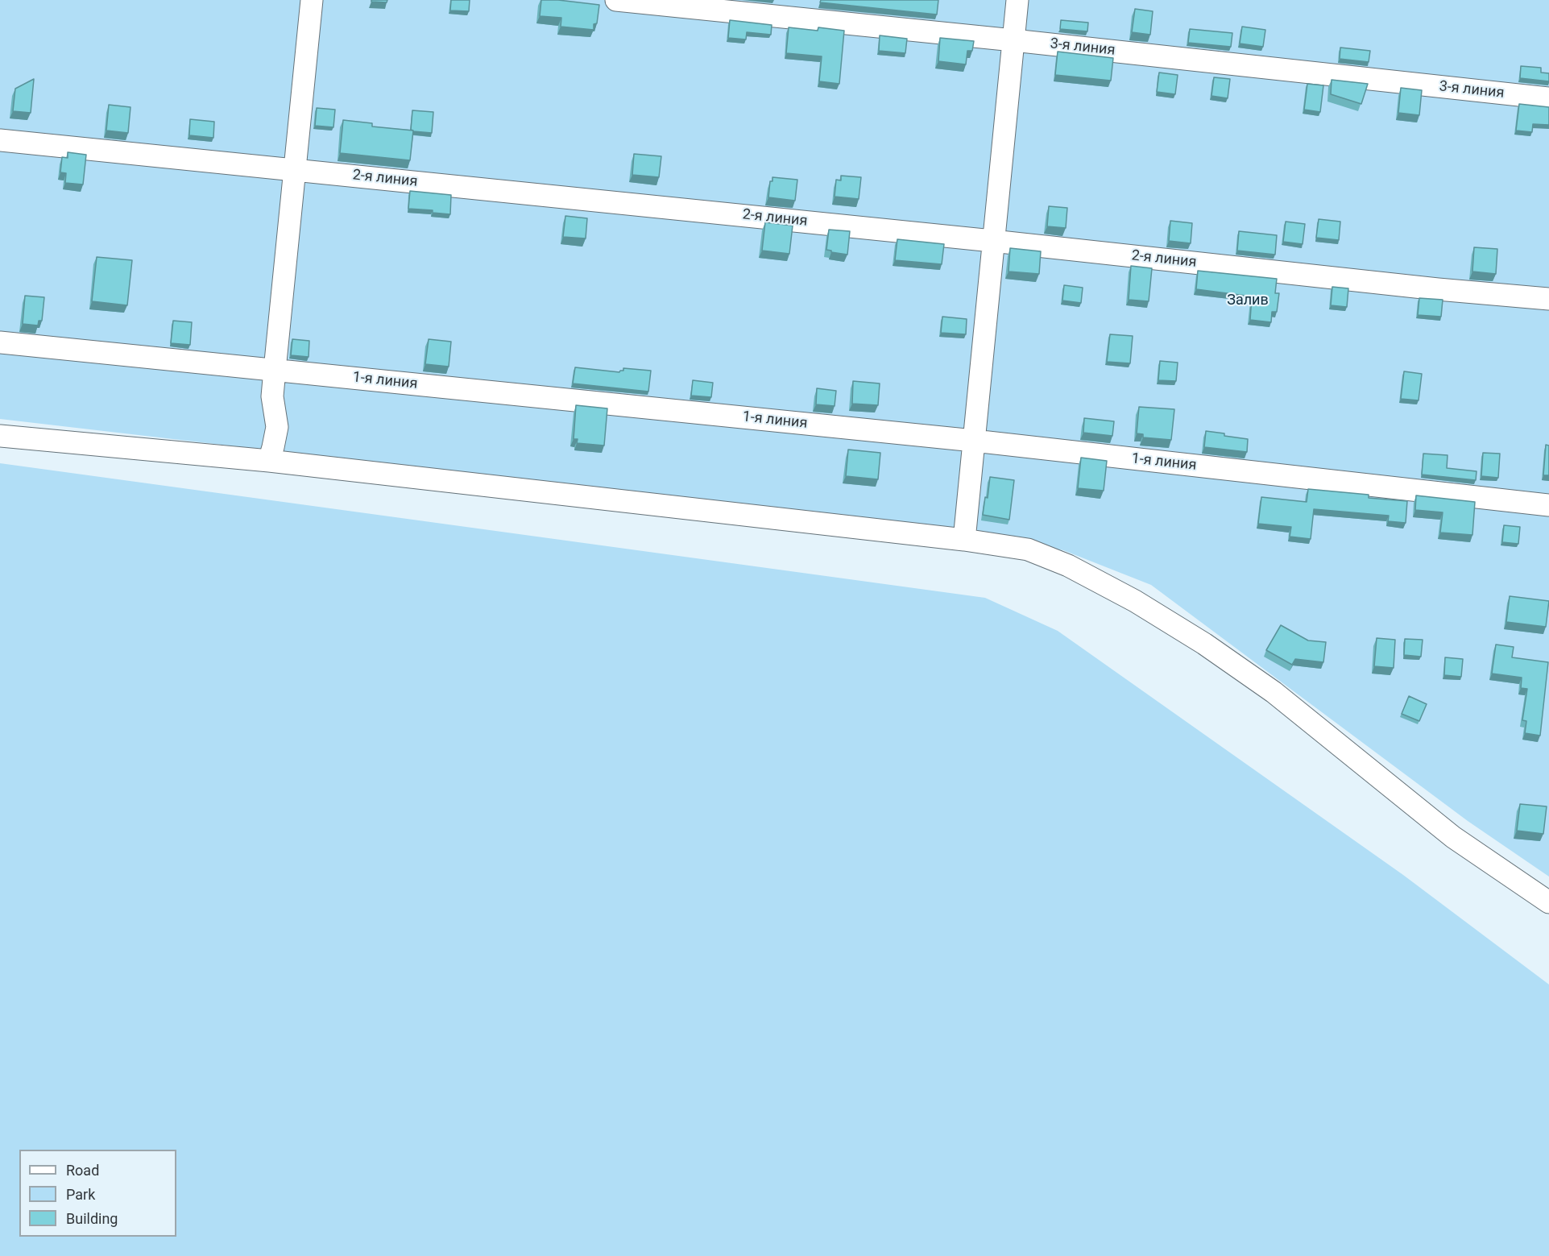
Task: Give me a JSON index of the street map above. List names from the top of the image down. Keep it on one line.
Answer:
{"streets":{"street":["3-я линия","2-я линия","1-я линия"]},"parks":["Залив"],"legend":["Road","Park","Building"]}
